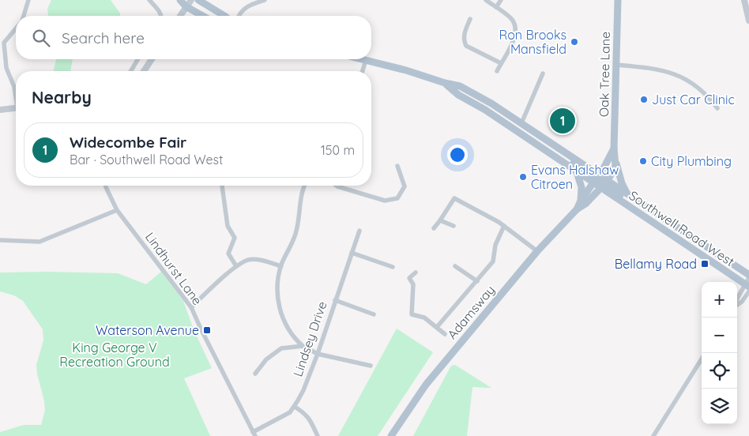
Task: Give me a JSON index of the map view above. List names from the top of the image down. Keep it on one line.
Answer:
{"streets":{"main road":["Oak Tree Lane","Southwell Road West","Adamsway"],"street":["Lindhurst Lane","Lindsey Drive"]},"crossings":[["Oak Tree Lane","Southwell Road West"],["Oak Tree Lane","Adamsway"],["Southwell Road West","Adamsway"],["Lindhurst Lane","Lindsey Drive"]],"parks":["King George V Recreation Ground"],"places":{"other":["Ron Brooks Mansfield","Just Car Clinic","City Plumbing","Evans Halshaw Citroen"],"transit":["Bellamy Road","Waterson Avenue"]},"page":{"search":"Search here","heading":"Nearby","pins":"1","list":[{"mark":"1","name":"Widecombe Fair","note":"Bar · Southwell Road West","value":"150 m"}],"map_buttons":["+","−"]}}
